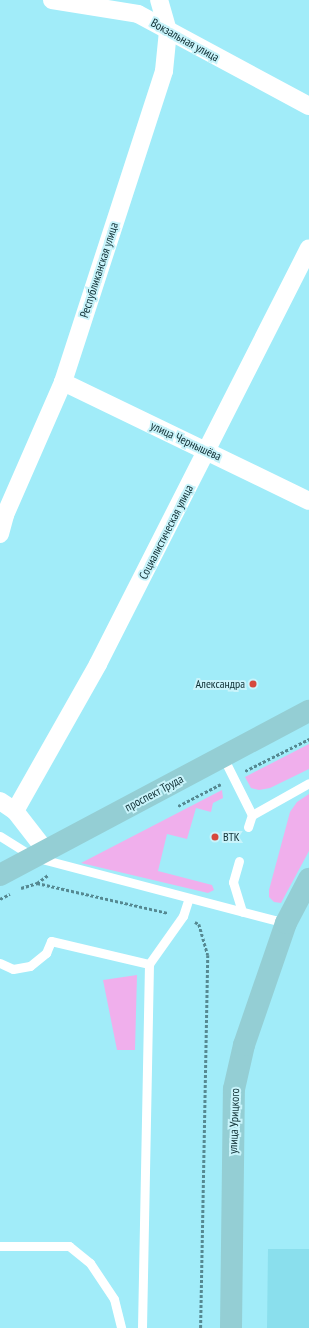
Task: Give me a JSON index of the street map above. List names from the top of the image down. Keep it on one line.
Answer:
{"streets":{"street":["Вокзальная улица","Республиканская улица","улица Чернышёва","Социалистическая улица","проспект Труда","улица Урицкого"]},"crossings":[["Вокзальная улица","Республиканская улица"],["Республиканская улица","улица Чернышёва"],["улица Чернышёва","Социалистическая улица"]],"places":["Александра","ВТК"]}
